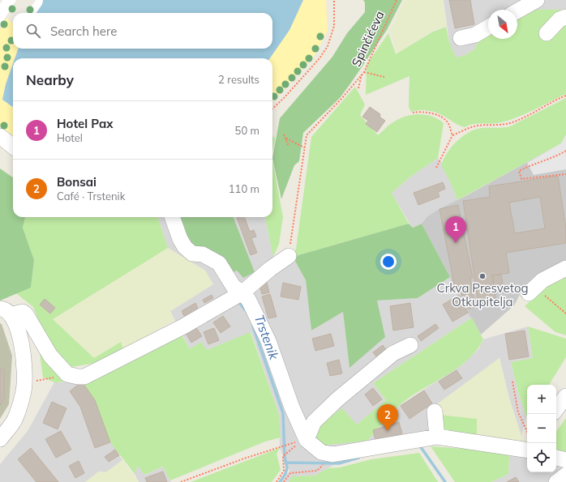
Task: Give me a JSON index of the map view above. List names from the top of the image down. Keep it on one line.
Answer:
{"streets":{"path":["Spinčićeva"]},"water":["Trstenik"],"places":["Crkva Presvetog Otkupitelja"],"north":"bottom right","page":{"search":"Search here","heading":["Nearby","2 results"],"list":[{"mark":"1","name":"Hotel Pax","note":"Hotel","value":"50 m"},{"mark":"2","name":"Bonsai","note":"Café · Trstenik","value":"110 m"}],"pins":["1","2"],"map_buttons":["+","−"]}}
